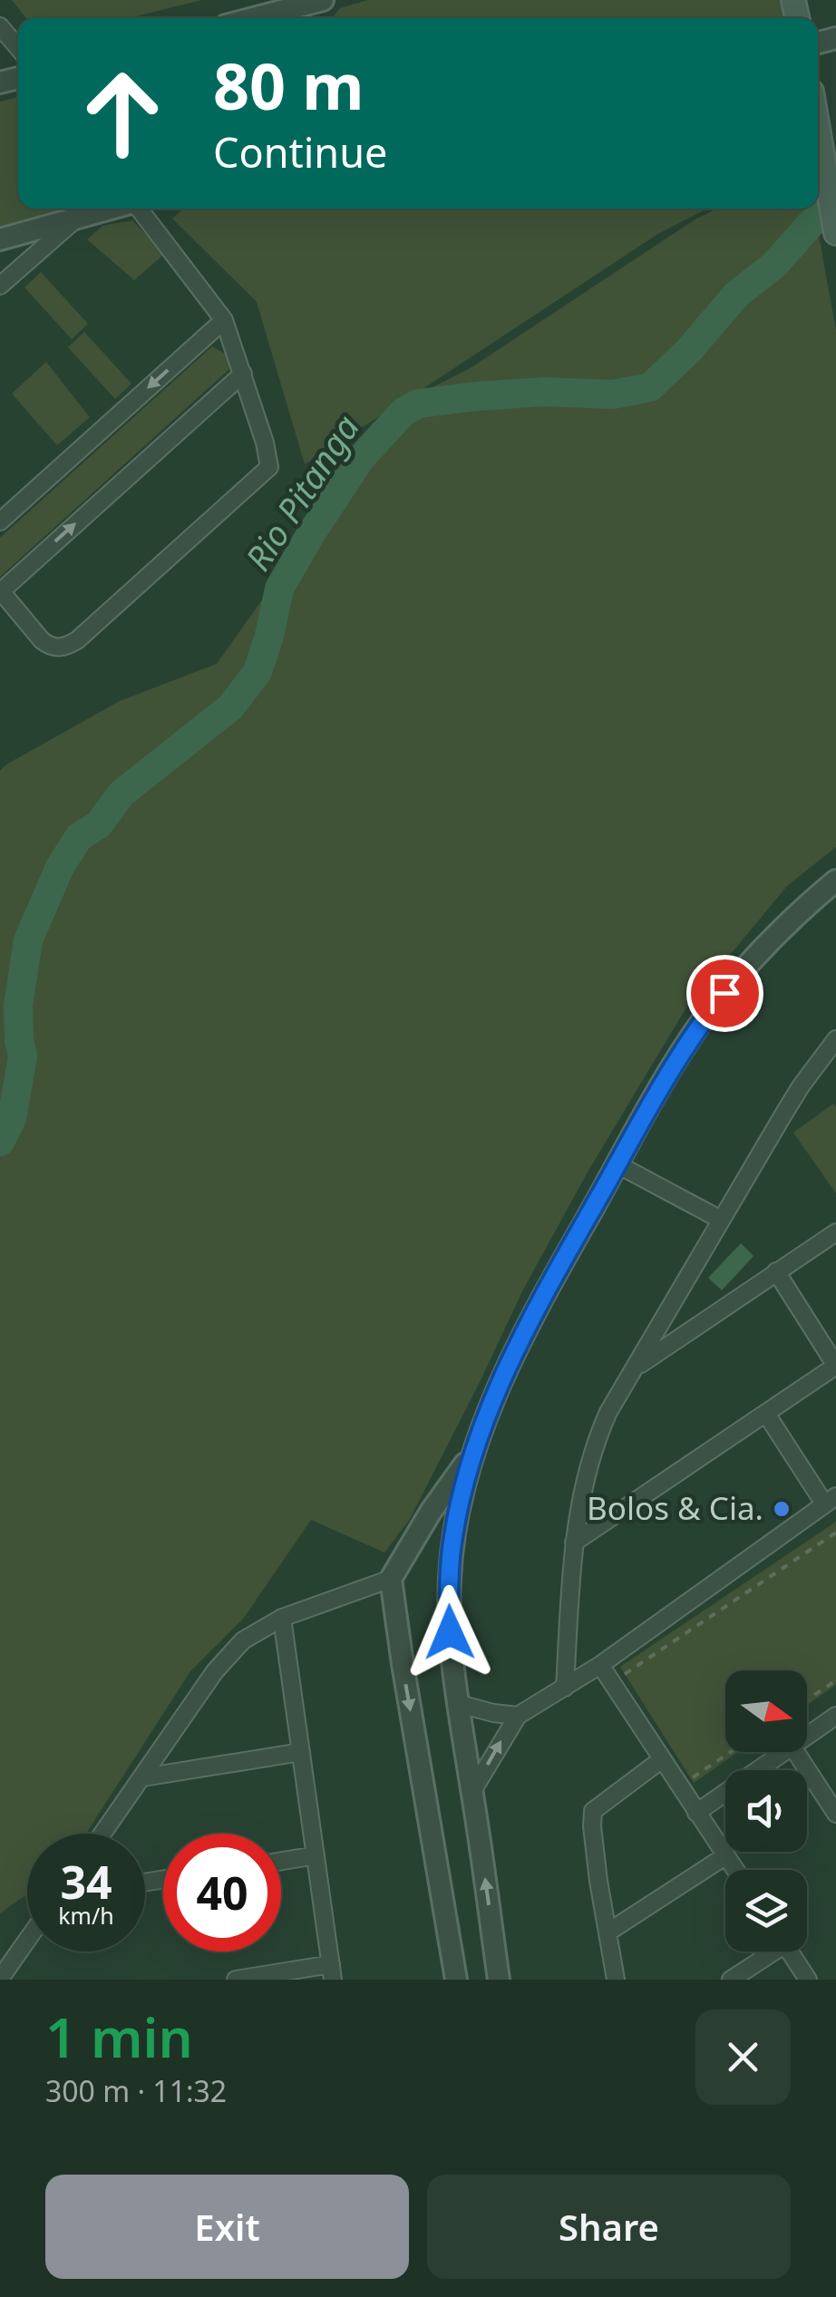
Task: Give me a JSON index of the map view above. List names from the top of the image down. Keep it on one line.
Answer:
{"water":["Rio Pitanga"],"places":["Bolos & Cia."],"north":"right","page":{"turn":["80 m","Continue"],"speed":"34 km/h","limit":"40","heading":["1 min","300 m · 11:32"],"buttons":["Exit","Share"]}}
